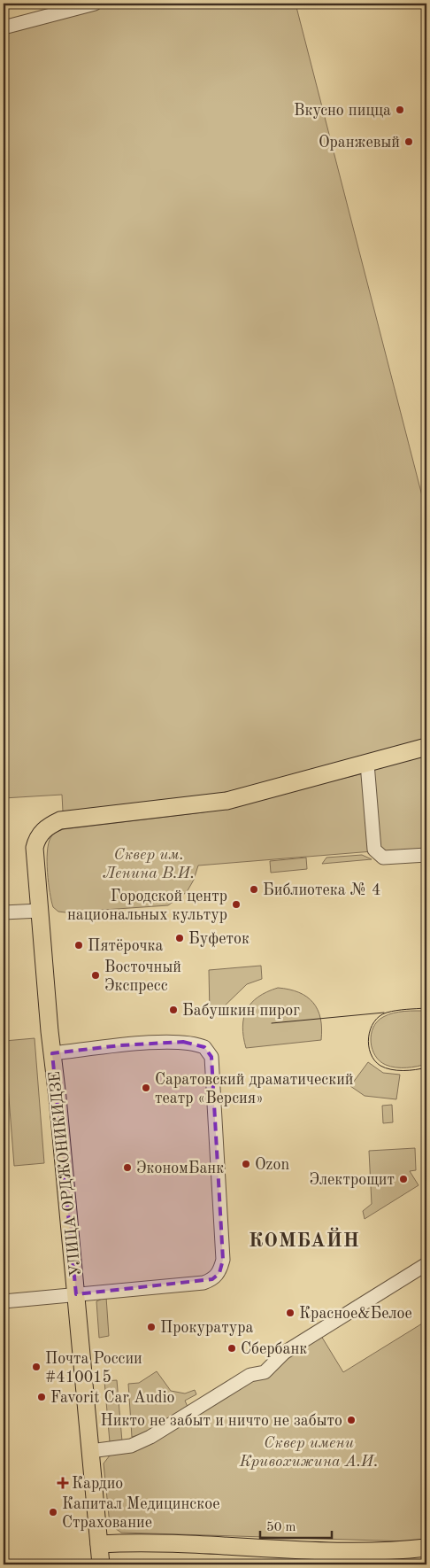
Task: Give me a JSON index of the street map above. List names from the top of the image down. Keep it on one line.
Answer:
{"streets":{"main road":["УЛИЦА ОРДЖОНИКИДЗЕ"]},"districts":["КОМБАЙН"],"parks":["Сквер им. Ленина В.И.","Сквер имени Кривохижина А.И."],"places":{"other":["Вкусно пицца","Оранжевый","Библиотека № 4","Городской центр национальных культур","Буфеток","Пятёрочка","Восточный Экспресс","Бабушкин пирог","Саратовский драматический театр «Версия»","Ozon","ЭкономБанк","Электрощит","Красное&Белое","Прокуратура","Сбербанк","Почта России #410015","Favorit Car Audio","Никто не забыт и ничто не забыто","Капитал Медицинское Страхование"],"health":["Кардио"]},"scale_bar":"50 m"}
